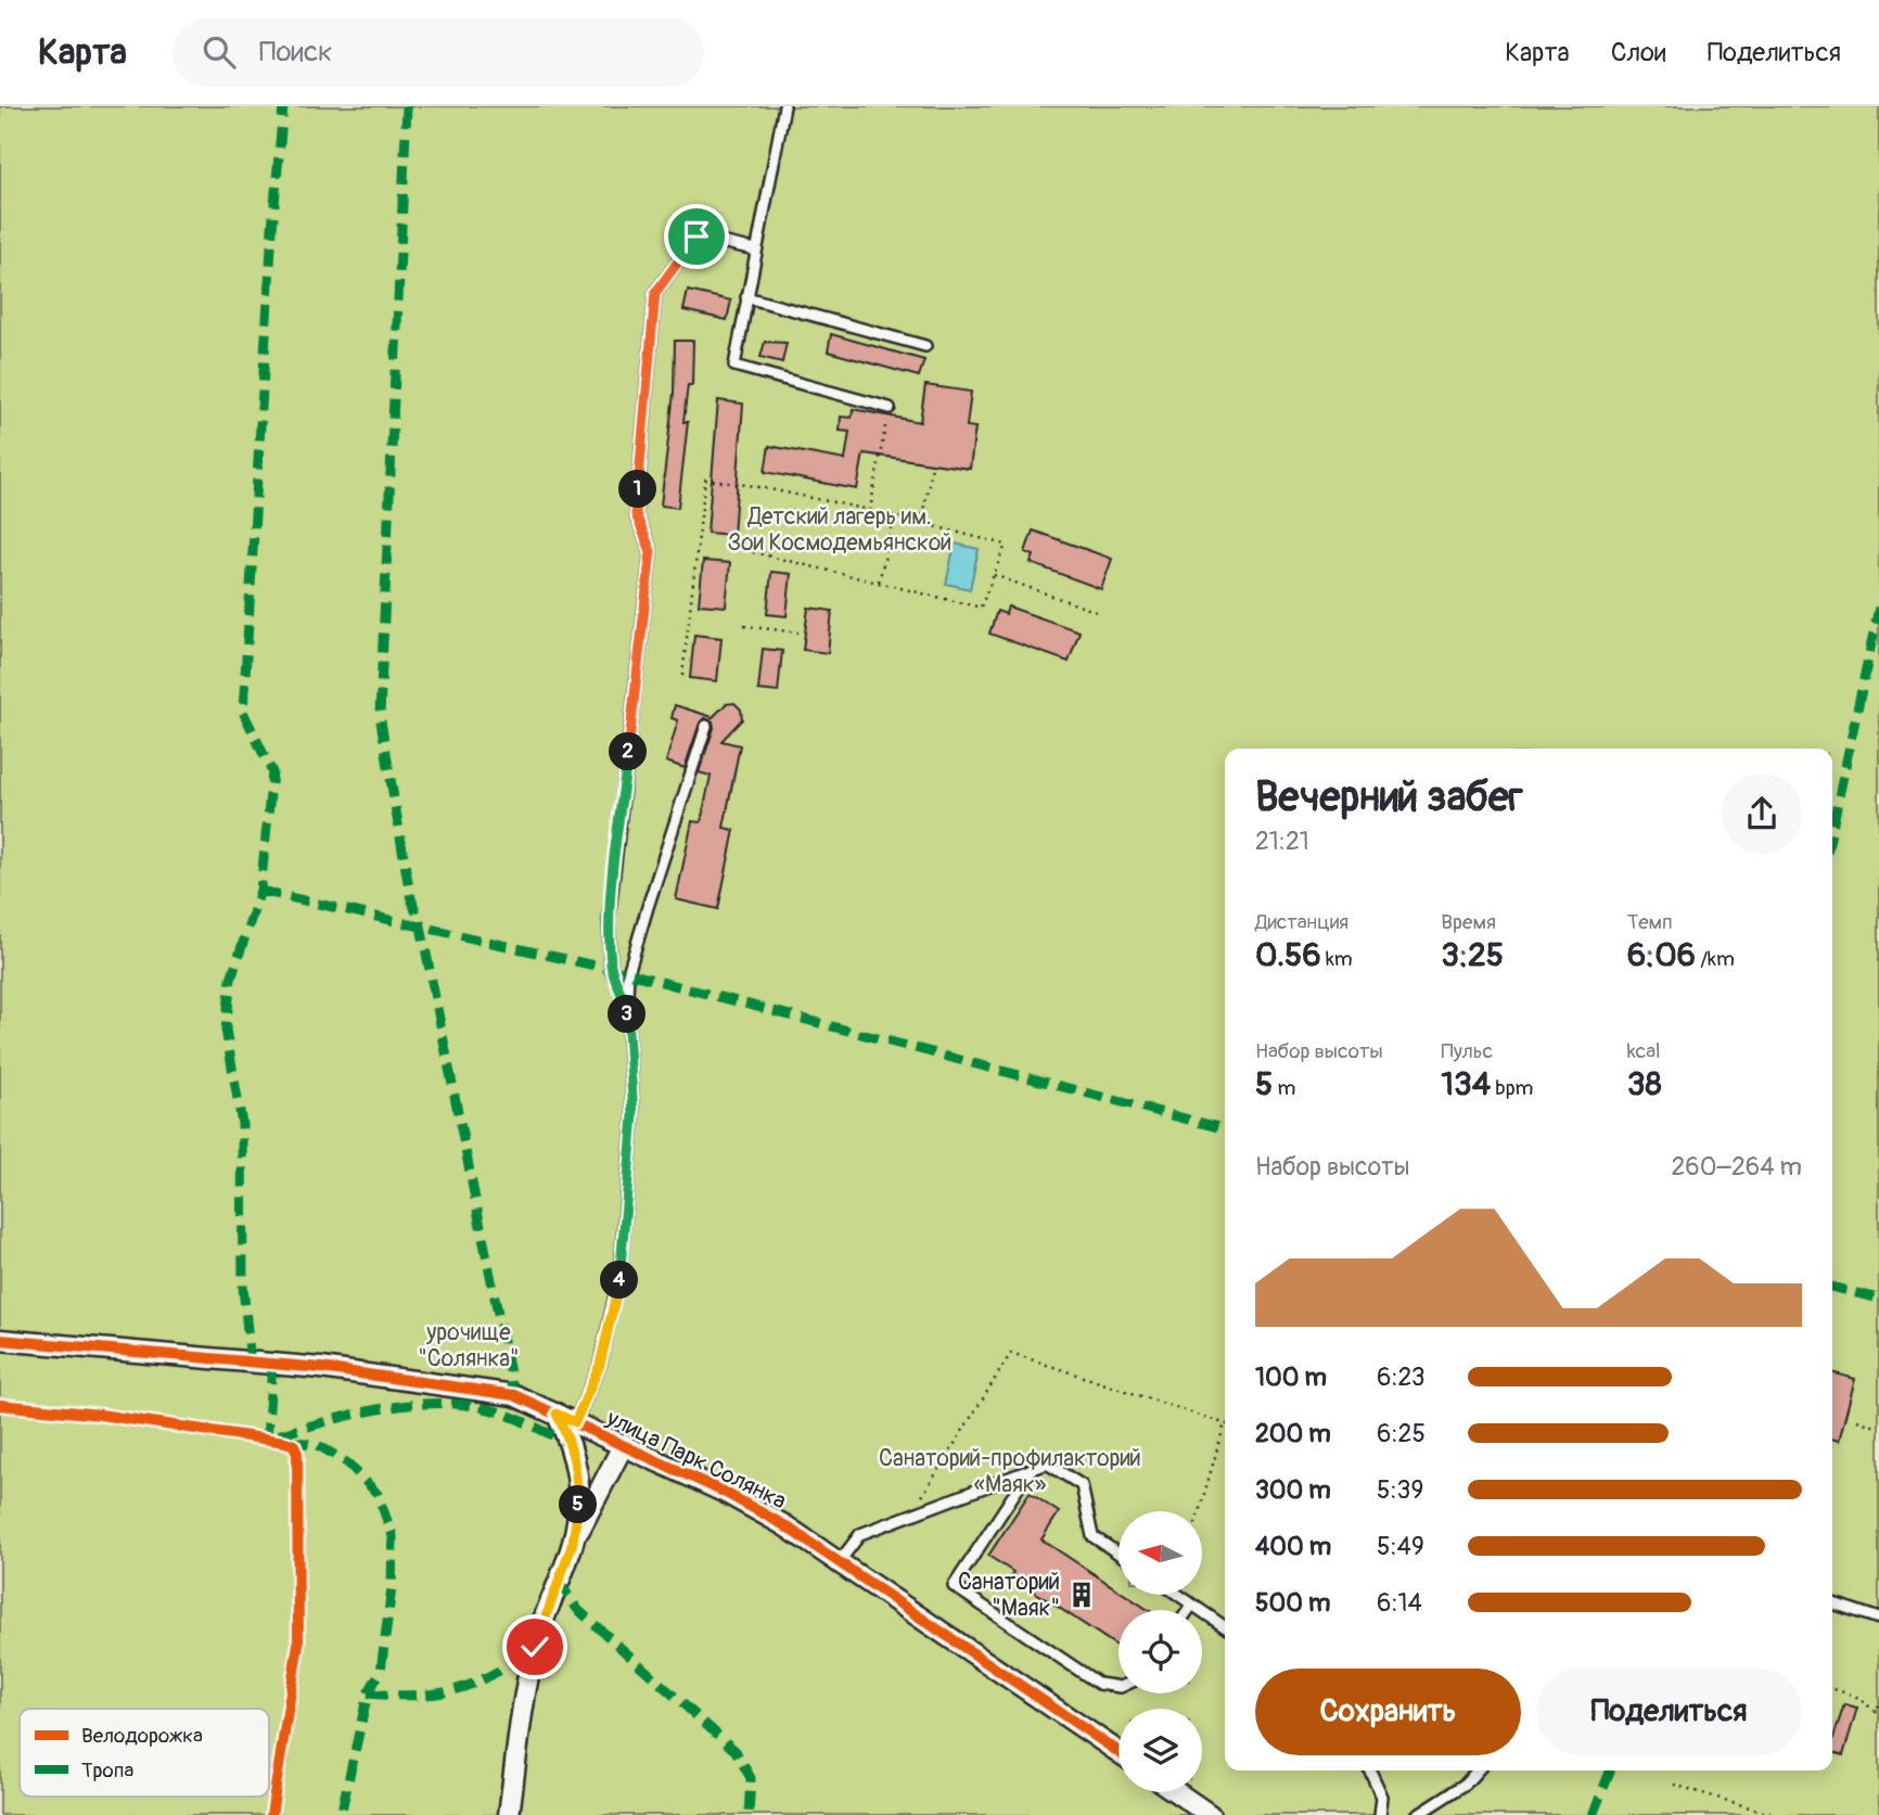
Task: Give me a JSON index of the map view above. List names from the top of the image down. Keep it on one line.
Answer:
{"streets":{"street":["улица Парк Солянка"]},"parks":["Детский лагерь им. Зои Космодемьянской","урочище \"Солянка\"","Санаторий-профилакторий «Маяк»"],"places":{"building":["Санаторий \"Маяк\""]},"legend":["Велодорожка","Тропа"],"north":"left","page":{"header":"Карта","search":"Поиск","nav":["Карта","Слои","Поделиться"],"pins":["1","2","3","4","5"],"heading":["Вечерний забег","21:21"],"stats":[["Дистанция","0.56 km"],["Время","3:25"],["Темп","6:06 /km"],["Набор высоты","5 m"],["Пульс","134 bpm"],["kcal","38"]],"chart":["Набор высоты","260–264 m"],"list":[{"name":"100 m","note":"6:23"},{"name":"200 m","note":"6:25"},{"name":"300 m","note":"5:39"},{"name":"400 m","note":"5:49"},{"name":"500 m","note":"6:14"}],"buttons":["Сохранить","Поделиться"]}}
